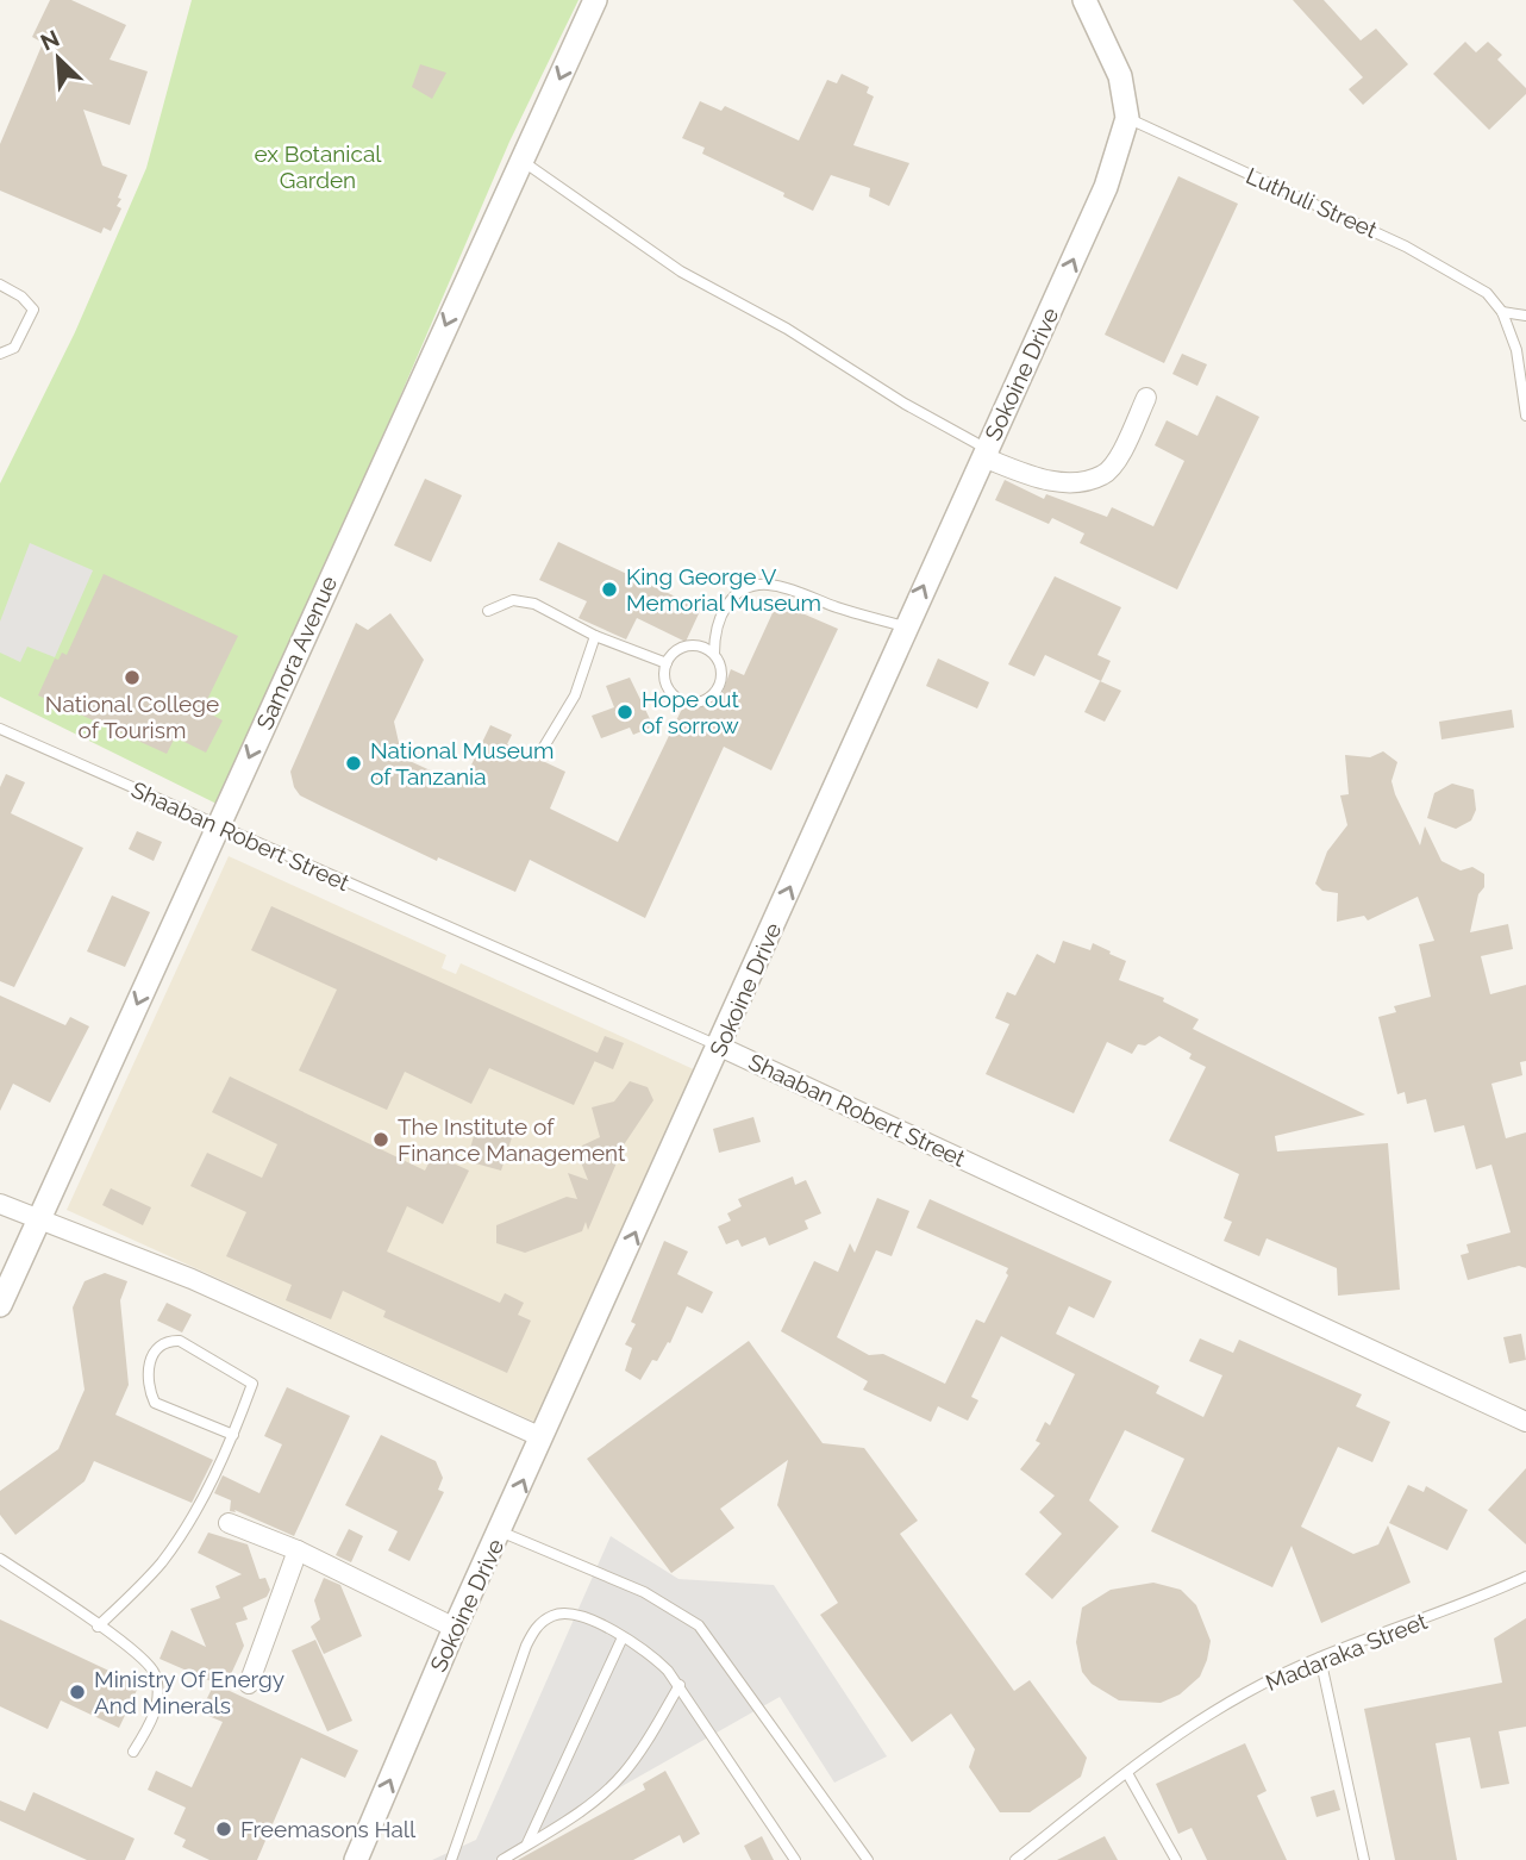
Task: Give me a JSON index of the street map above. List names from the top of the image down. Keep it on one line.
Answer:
{"streets":{"street":["Sokoine Drive","Samora Avenue","Shaaban Robert Street"],"lane":["Luthuli Street","Madaraka Street"]},"crossings":[["Luthuli Street","Sokoine Drive"],["Sokoine Drive","Shaaban Robert Street"],["Samora Avenue","Shaaban Robert Street"]],"one_way":["Sokoine Drive","Samora Avenue"],"parks":["ex Botanical Garden"],"places":["King George V Memorial Museum","National College of Tourism","Hope out of sorrow","National Museum of Tanzania","The Institute of Finance Management","Ministry Of Energy And Minerals","Freemasons Hall"],"north":"top left"}
